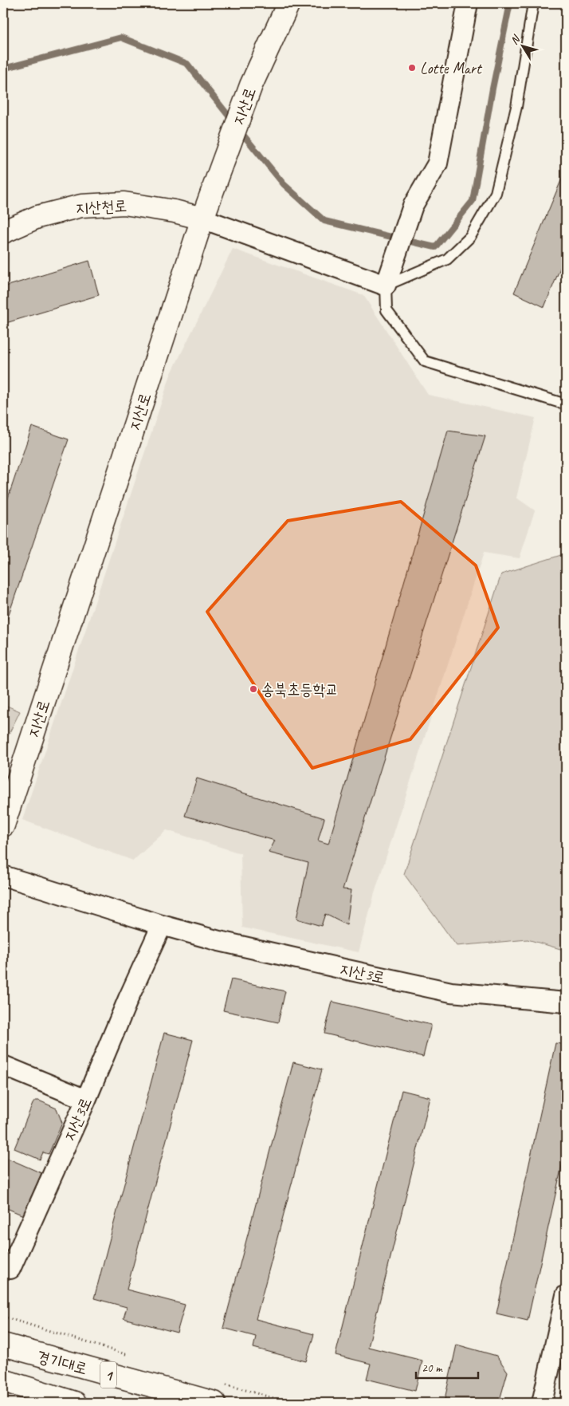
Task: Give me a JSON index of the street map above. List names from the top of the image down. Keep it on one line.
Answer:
{"streets":{"main road":["지산로","지산천로","경기대로","1"],"street":["지산3로"]},"crossings":[["지산로","지산천로"]],"places":["Lotte Mart","송북초등학교"],"scale_bar":"20 m","north":"top left"}
